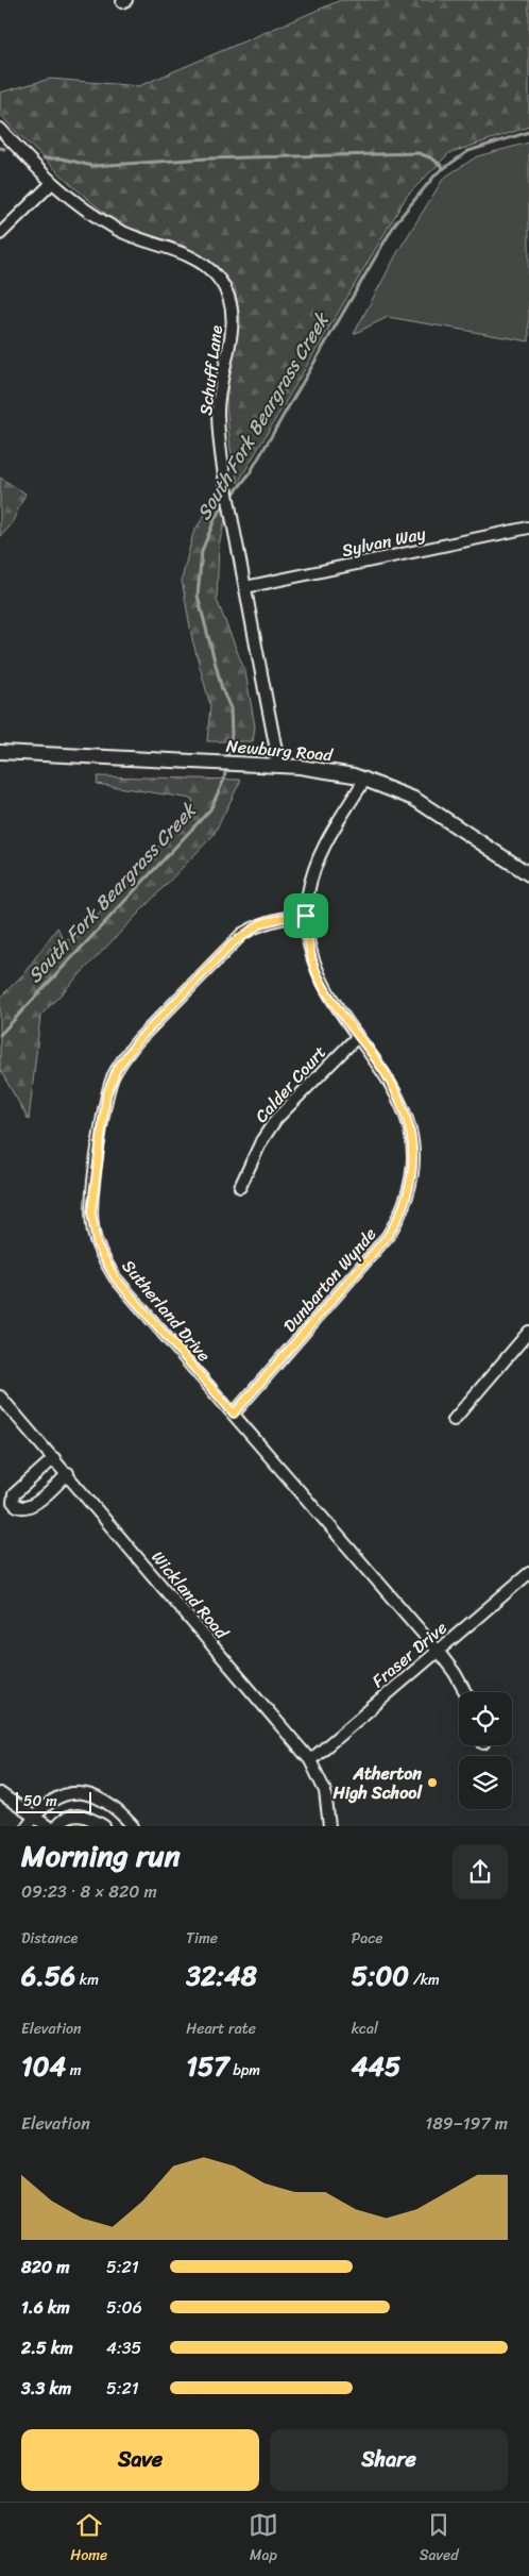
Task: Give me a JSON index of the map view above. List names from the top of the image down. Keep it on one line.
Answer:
{"streets":{"main road":["Newburg Road"],"street":["Schuff Lane","Sylvan Way","Calder Court","Dunbarton Wynde","Sutherland Drive","Wickland Road","Fraser Drive"]},"crossings":[["Schuff Lane","Sylvan Way"],["Schuff Lane","Newburg Road"],["Newburg Road","Dunbarton Wynde"],["Calder Court","Dunbarton Wynde"],["Dunbarton Wynde","Sutherland Drive"],["Sutherland Drive","Fraser Drive"],["Wickland Road","Fraser Drive"]],"water":["South Fork Beargrass Creek"],"places":["Atherton High School"],"scale_bar":"50 m","page":{"scale":"50 m","heading":["Morning run","09:23 · 8 × 820 m"],"stats":[["Distance","6.56 km"],["Time","32:48"],["Pace","5:00 /km"],["Elevation","104 m"],["Heart rate","157 bpm"],["kcal","445"]],"chart":["Elevation","189–197 m"],"list":[{"name":"820 m","note":"5:21"},{"name":"1.6 km","note":"5:06"},{"name":"2.5 km","note":"4:35"},{"name":"3.3 km","note":"5:21"}],"buttons":["Save","Share"],"tabs":["Home","Map","Saved"]}}
